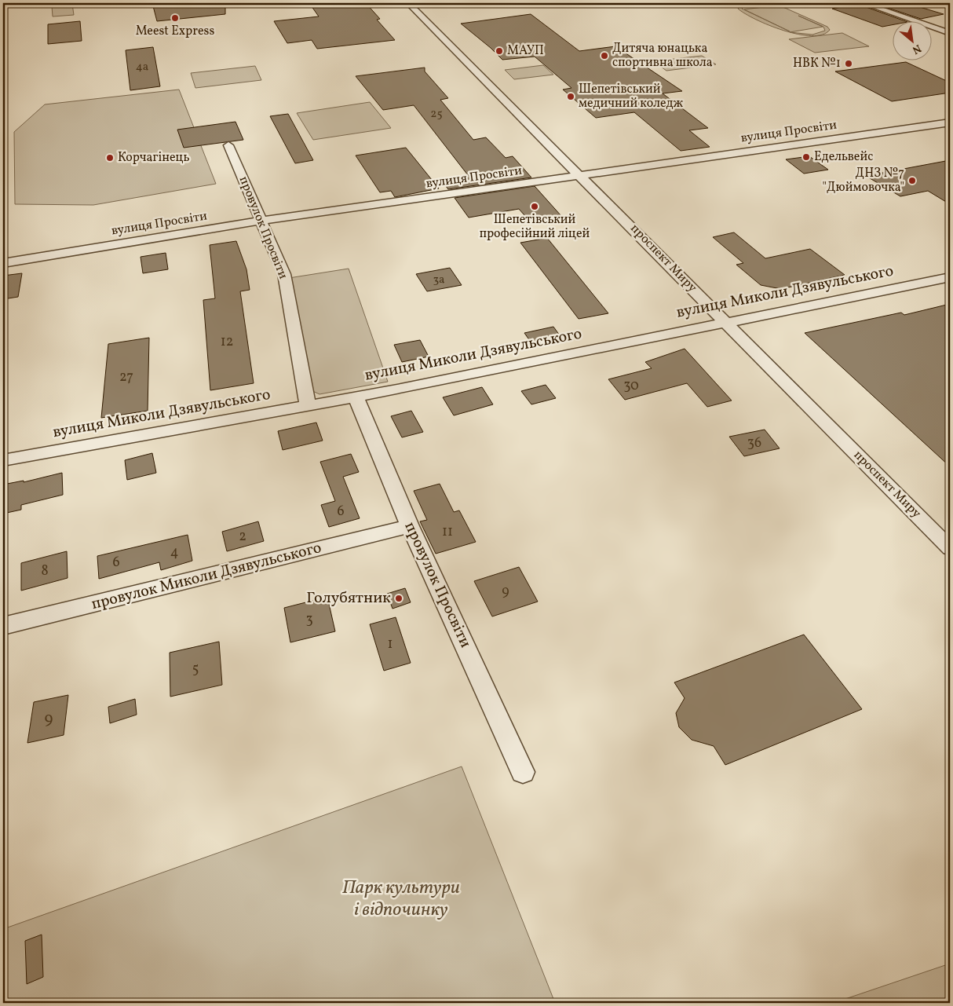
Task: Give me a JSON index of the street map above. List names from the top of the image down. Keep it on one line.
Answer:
{"streets":{"street":["вулиця Просвіти","провулок Просвіти","проспект Миру","вулиця Миколи Дзявульського","провулок Миколи Дзявульського"]},"crossings":[["вулиця Просвіти","провулок Просвіти"],["вулиця Просвіти","проспект Миру"],["провулок Просвіти","вулиця Миколи Дзявульського"],["провулок Просвіти","провулок Миколи Дзявульського"],["проспект Миру","вулиця Миколи Дзявульського"]],"parks":["Парк культури і відпочинку"],"places":["Meest Express","МАУП","Дитяча юнацька спортивна школа","НВК №1","Шепетівський медичний коледж","Едельвейс","Корчагінець","ДНЗ №7 \"Дюймовочка\"","Шепетівський професійний ліцей","Голубятник"],"house_numbers":["4а","25","3а","12","27","30","36","6","11","2","4","6","8","9","3","1","5","9"],"north":"bottom right"}
